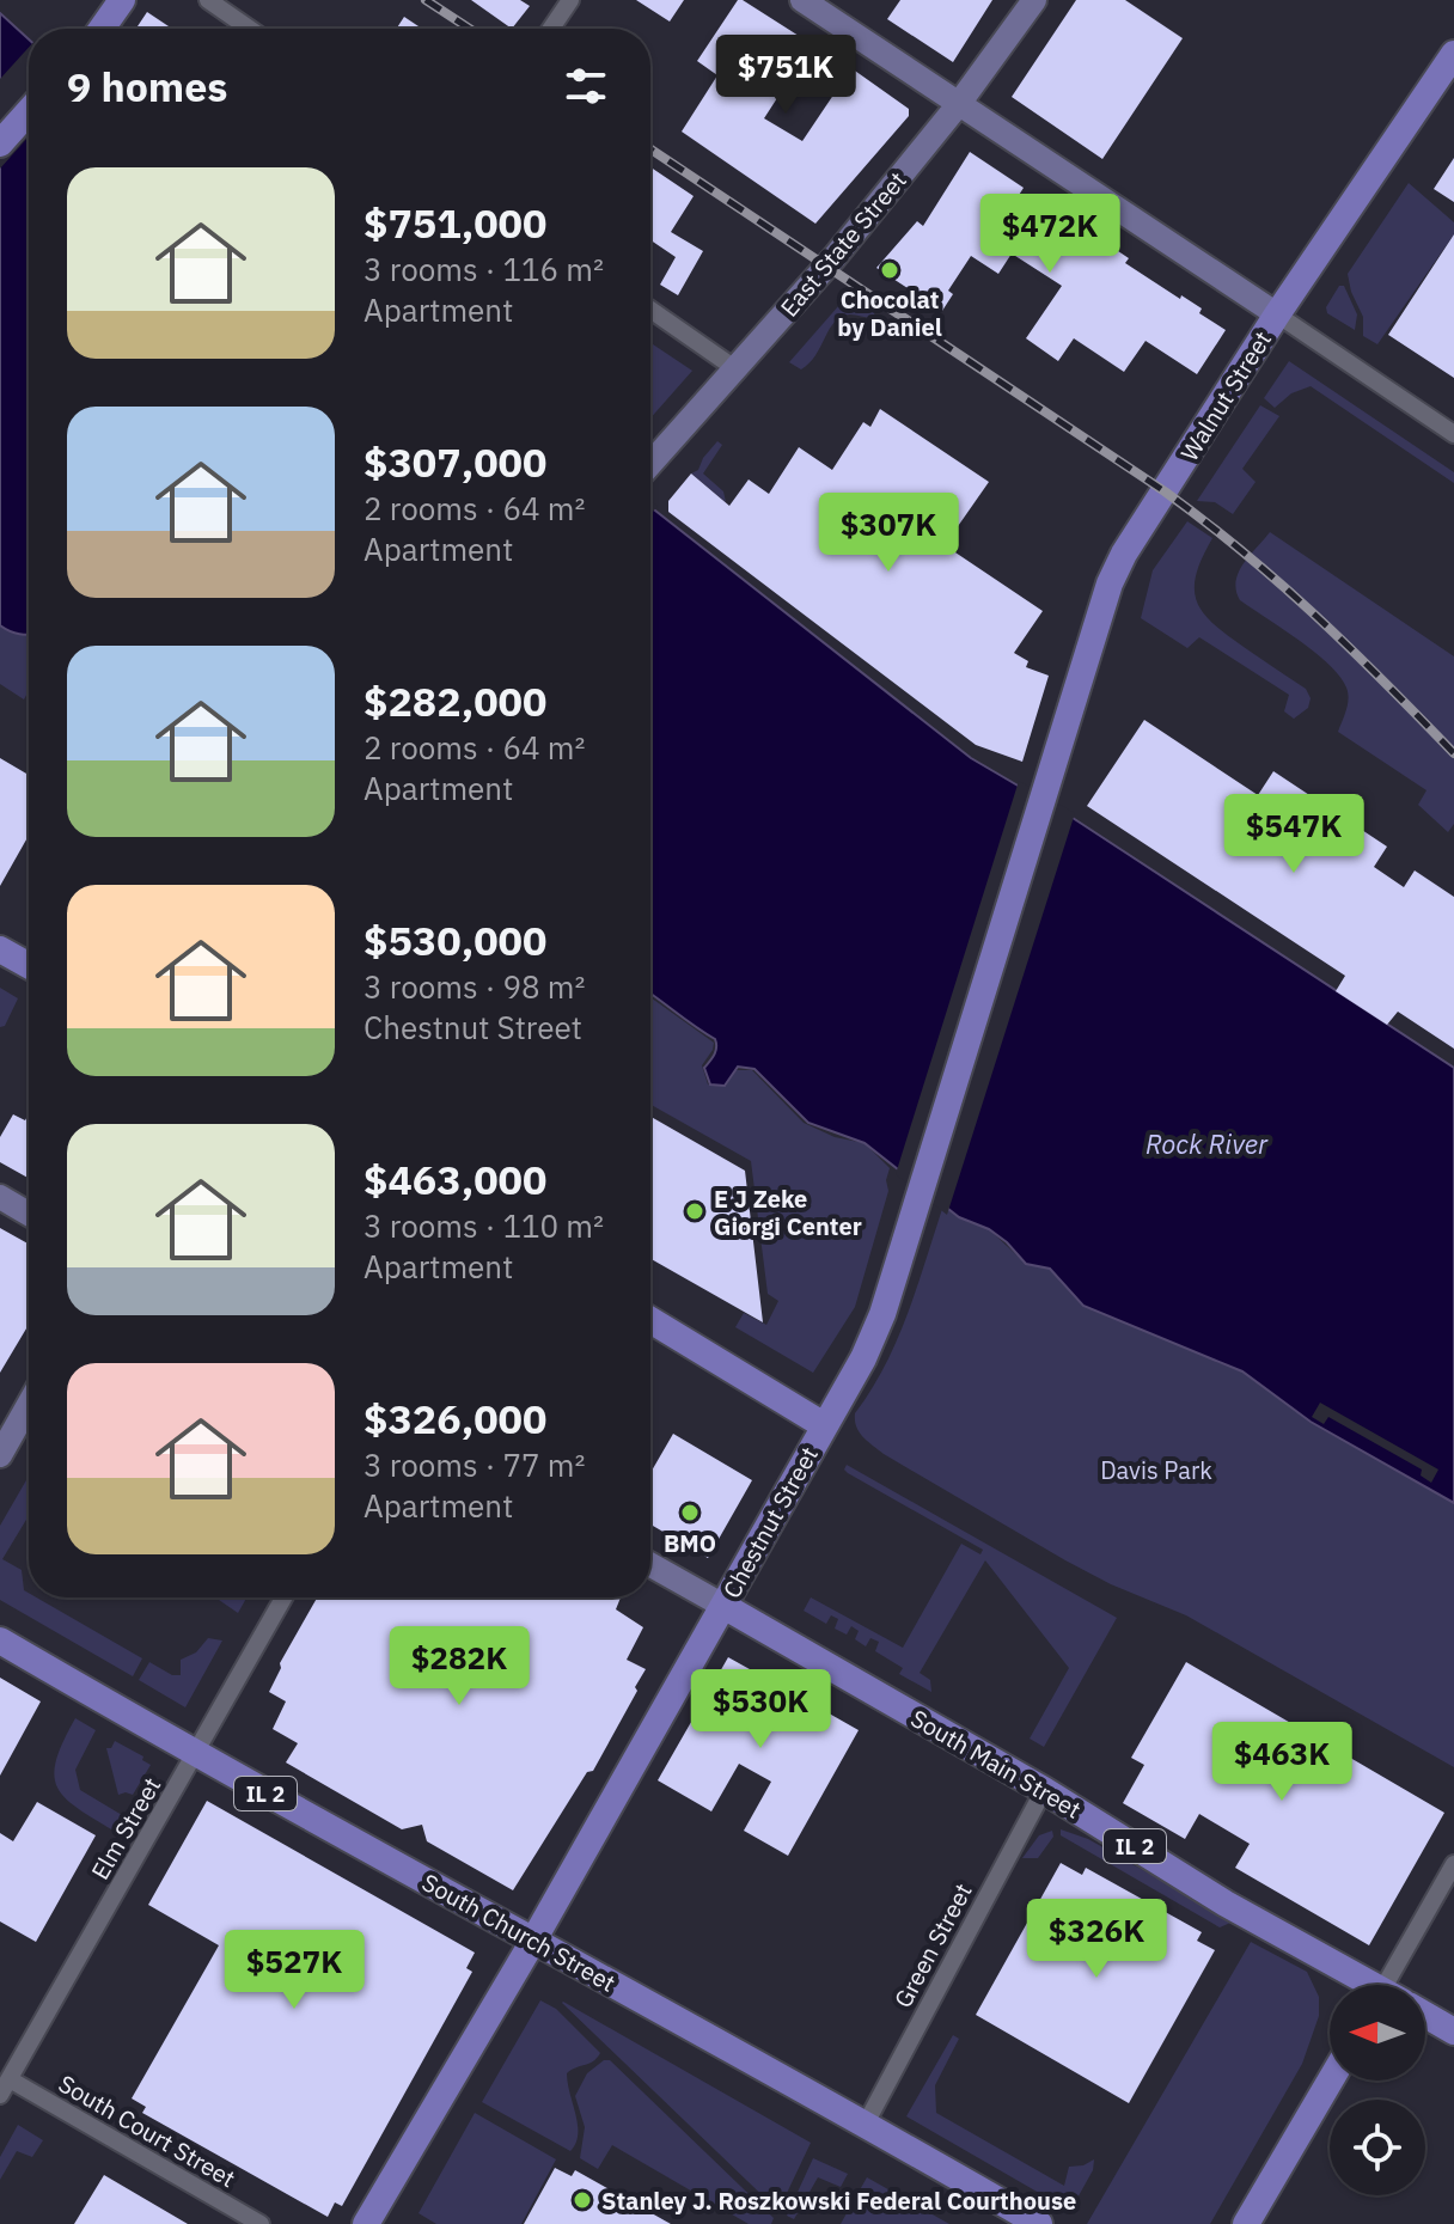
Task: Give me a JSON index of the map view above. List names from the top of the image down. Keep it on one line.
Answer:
{"streets":{"main road":["Walnut Street","Chestnut Street","South Main Street","IL 2","South Church Street"],"street":["East State Street","Elm Street","Green Street","South Court Street"]},"crossings":[["Walnut Street","Chestnut Street"],["Chestnut Street","South Main Street"],["Chestnut Street","South Church Street"],["South Main Street","Green Street"],["Elm Street","South Church Street"],["Elm Street","South Court Street"],["South Church Street","Green Street"]],"water":["Rock River"],"parks":["Davis Park"],"places":["Chocolat by Daniel","E J Zeke Giorgi Center","BMO","Stanley J. Roszkowski Federal Courthouse"],"north":"left","page":{"heading":"9 homes","price":["$751K","$472K","$307K","$547K","$282K","$530K","$463K","$326K","$527K"],"list":[{"name":"$751,000","note":"3 rooms · 116 m² · Apartment"},{"name":"$307,000","note":"2 rooms · 64 m² · Apartment"},{"name":"$282,000","note":"2 rooms · 64 m² · Apartment"},{"name":"$530,000","note":"3 rooms · 98 m² · Chestnut Street"},{"name":"$463,000","note":"3 rooms · 110 m² · Apartment"},{"name":"$326,000","note":"3 rooms · 77 m² · Apartment"}]}}
